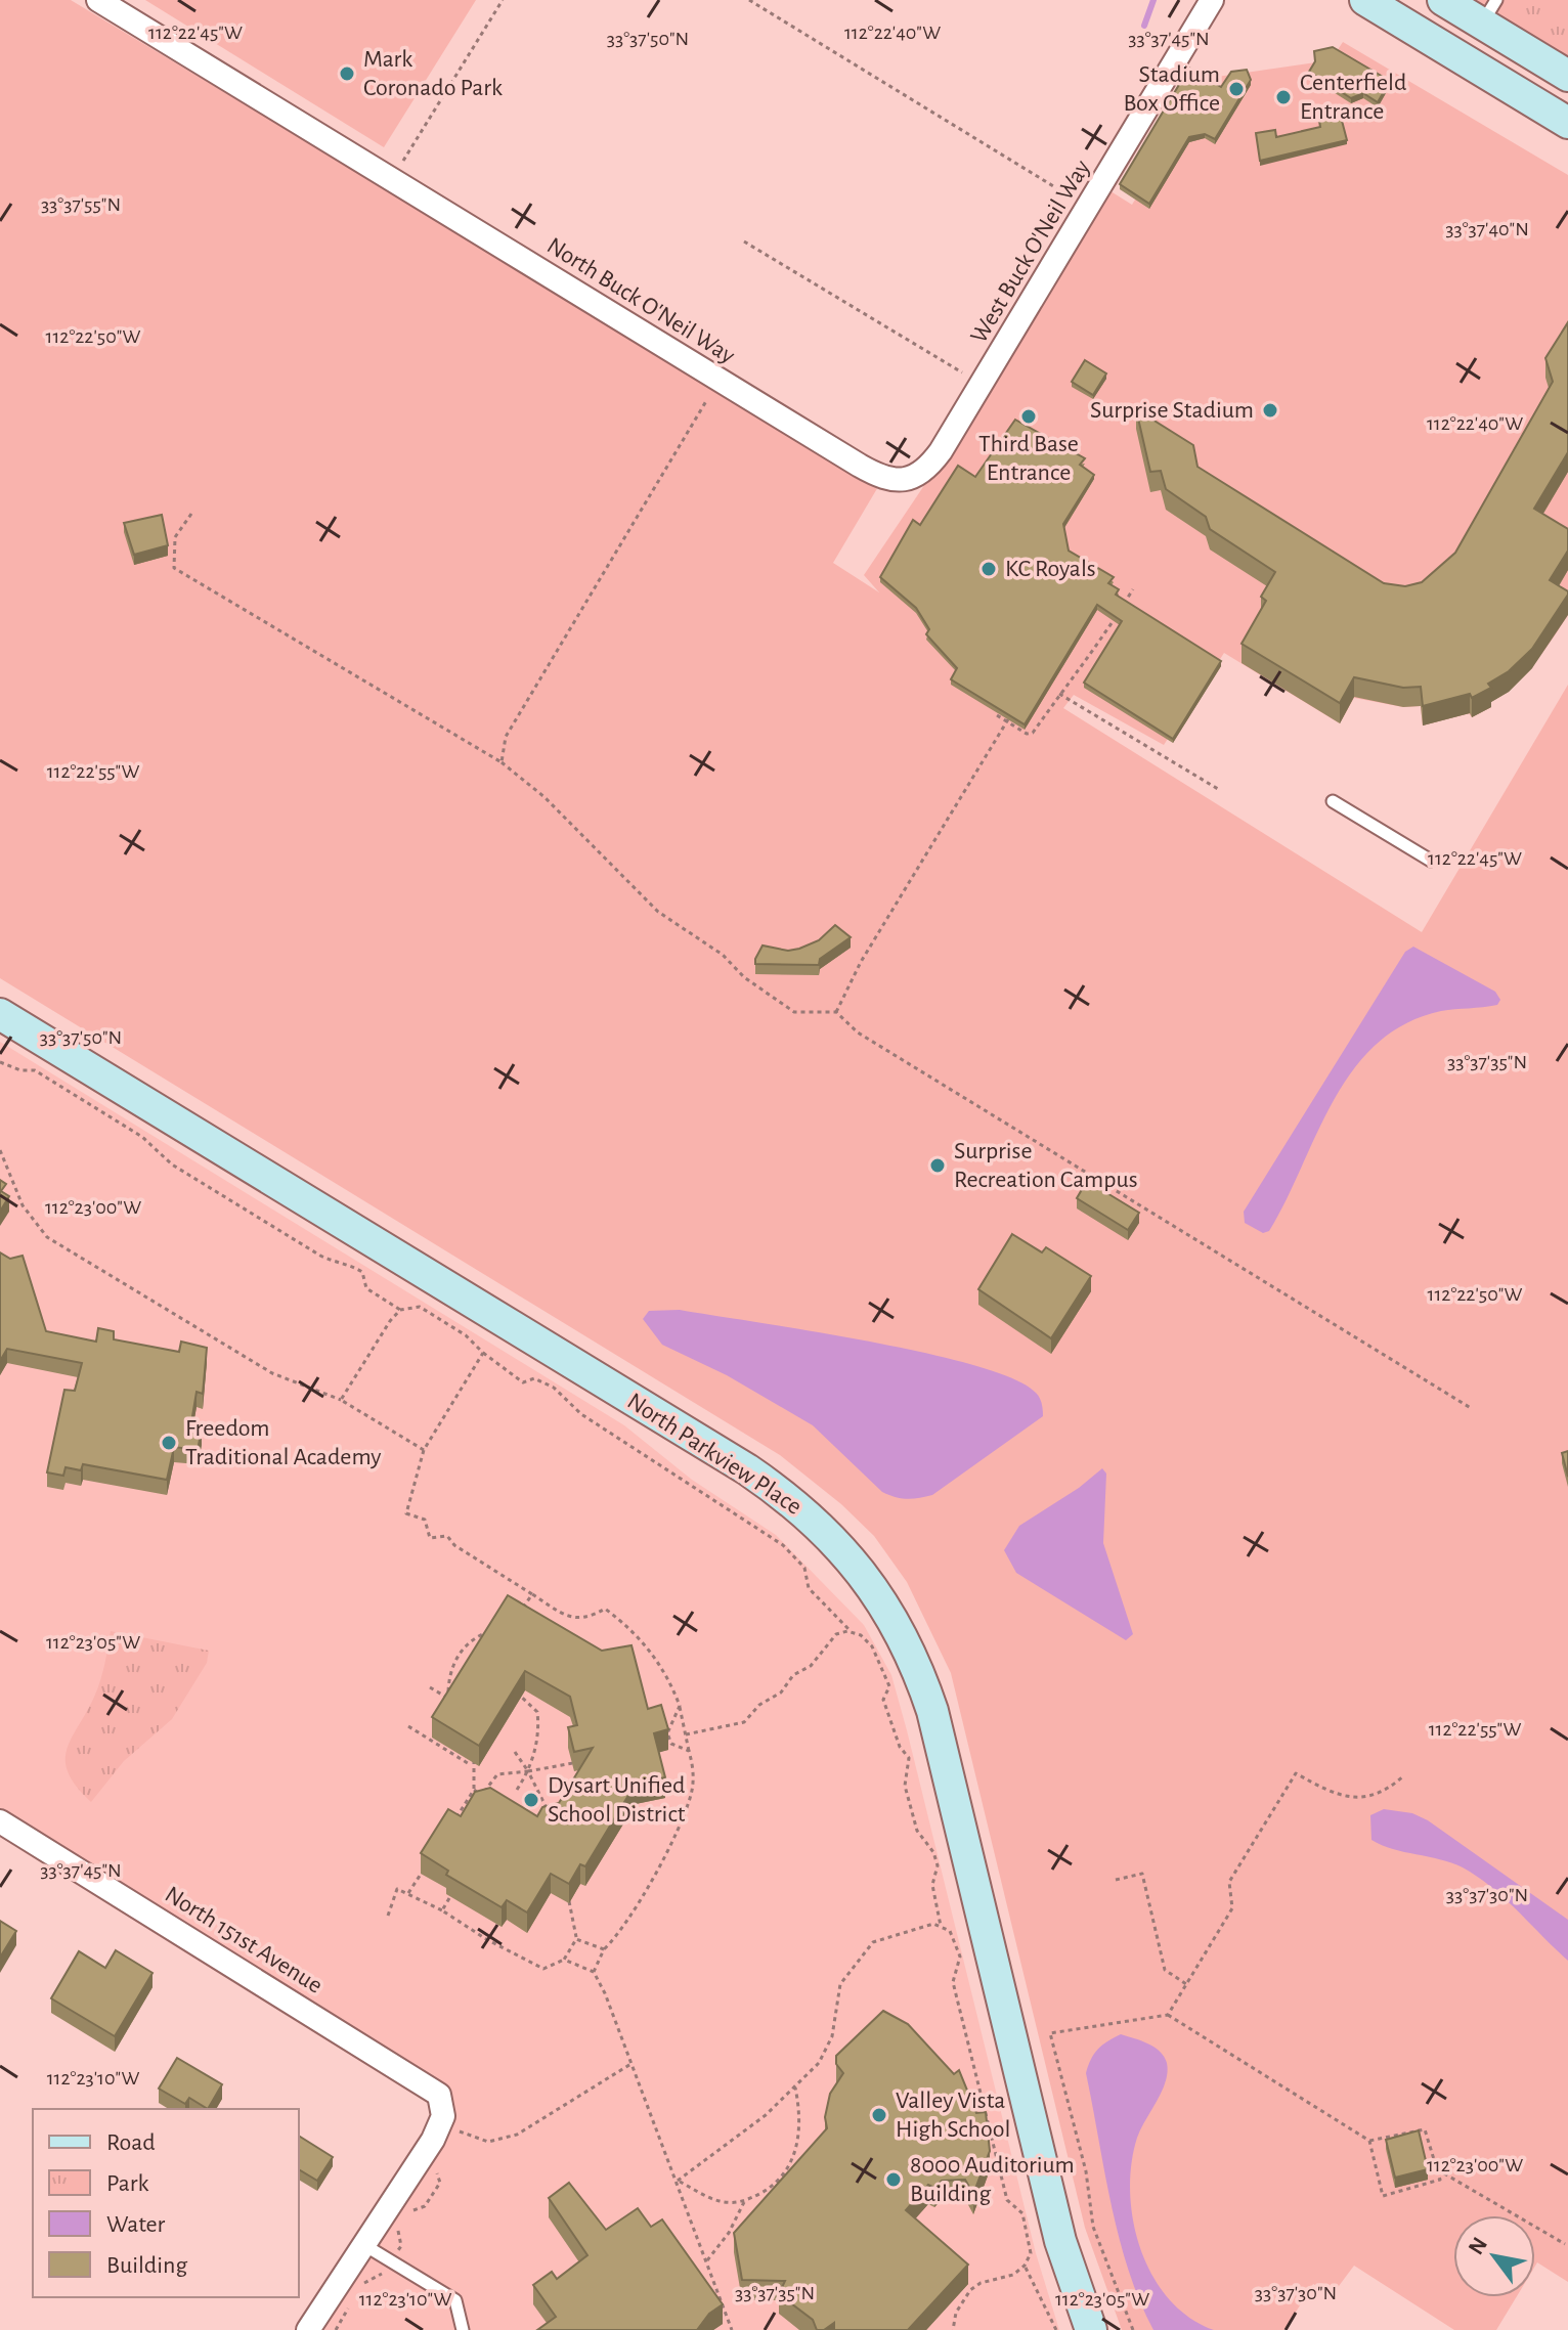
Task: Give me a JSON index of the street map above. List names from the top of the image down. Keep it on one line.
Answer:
{"streets":{"street":["West Buck O'Neil Way","North Buck O'Neil Way","North Parkview Place","North 151st Avenue"]},"crossings":[["West Buck O'Neil Way","North Buck O'Neil Way"]],"places":["Mark Coronado Park","Stadium Box Office","Centerfield Entrance","Surprise Stadium","Third Base Entrance","KC Royals","Surprise Recreation Campus","Freedom Traditional Academy","Dysart Unified School District","Valley Vista High School","8000 Auditorium Building"],"legend":["Road","Park","Water","Building"],"north":"top left","coordinates":["112°22'45\"W","112°22'40\"W","33°37'50\"N","33°37'45\"N","33°37'55\"N","33°37'40\"N","112°22'50\"W","112°22'55\"W","33°37'35\"N","112°23'00\"W","112°23'05\"W","33°37'30\"N","112°23'10\"W"]}
